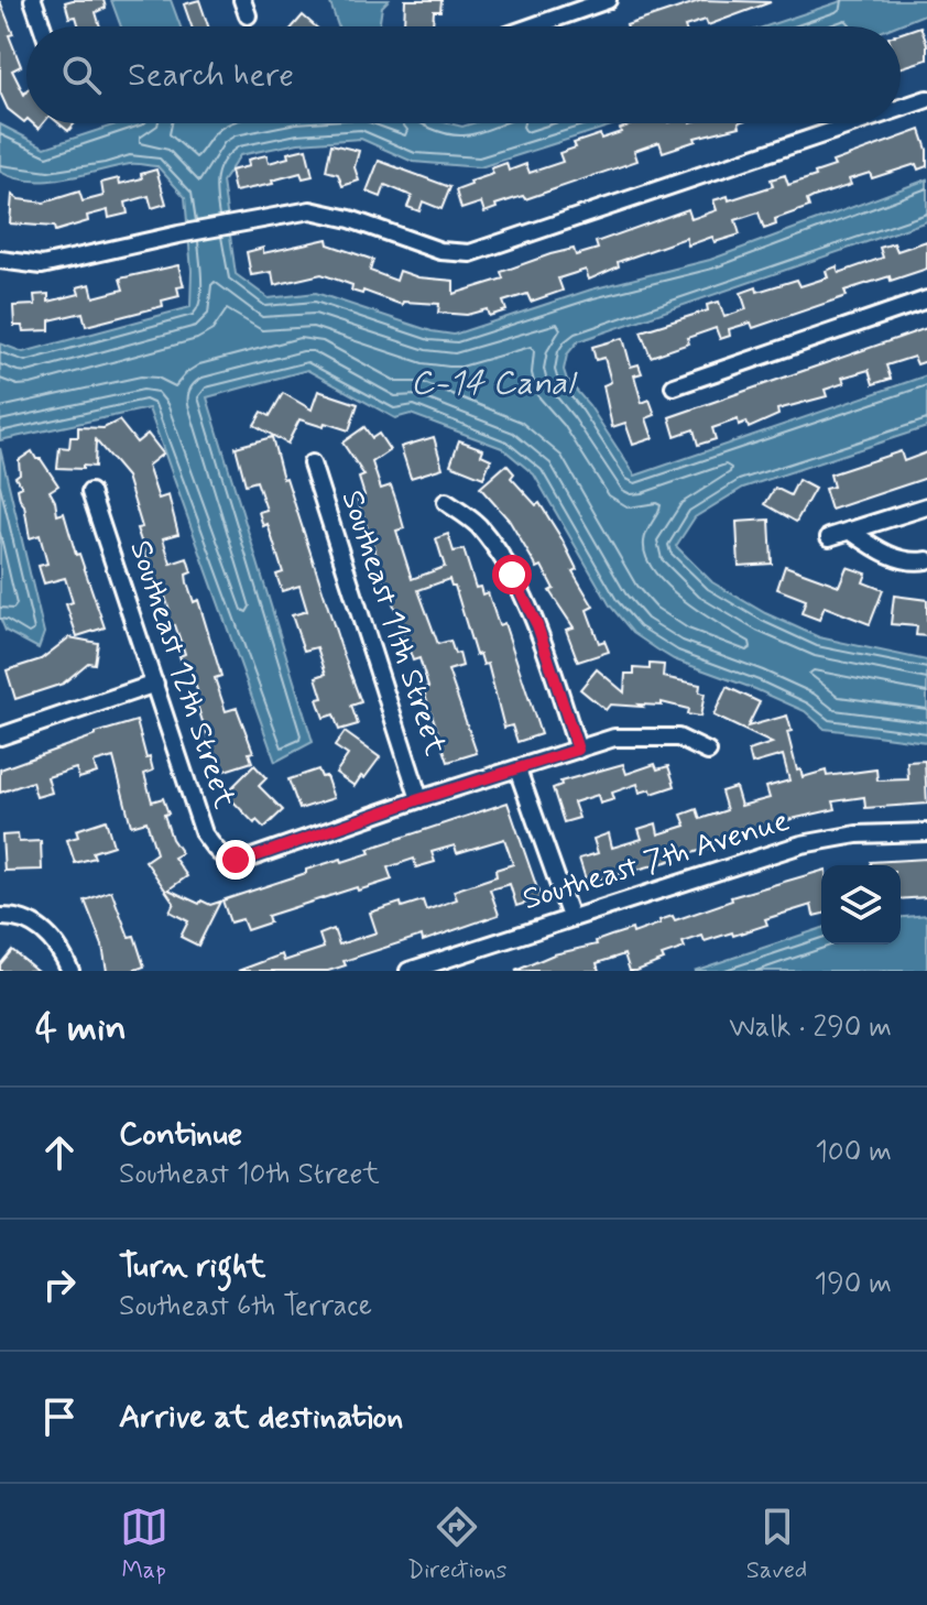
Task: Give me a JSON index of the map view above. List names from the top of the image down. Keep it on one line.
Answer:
{"streets":{"street":["Southeast 11th Street","Southeast 12th Street","Southeast 7th Avenue"]},"crossings":[["Southeast 11th Street","Southeast 12th Street"]],"water":["C-14 Canal"],"page":{"search":"Search here","heading":["4 min","Walk · 290 m"],"list":[["Continue","Southeast 10th Street","100 m"],["Turn right","Southeast 6th Terrace","190 m"],"Arrive at destination"],"nav":["Map","Directions","Saved"]}}
